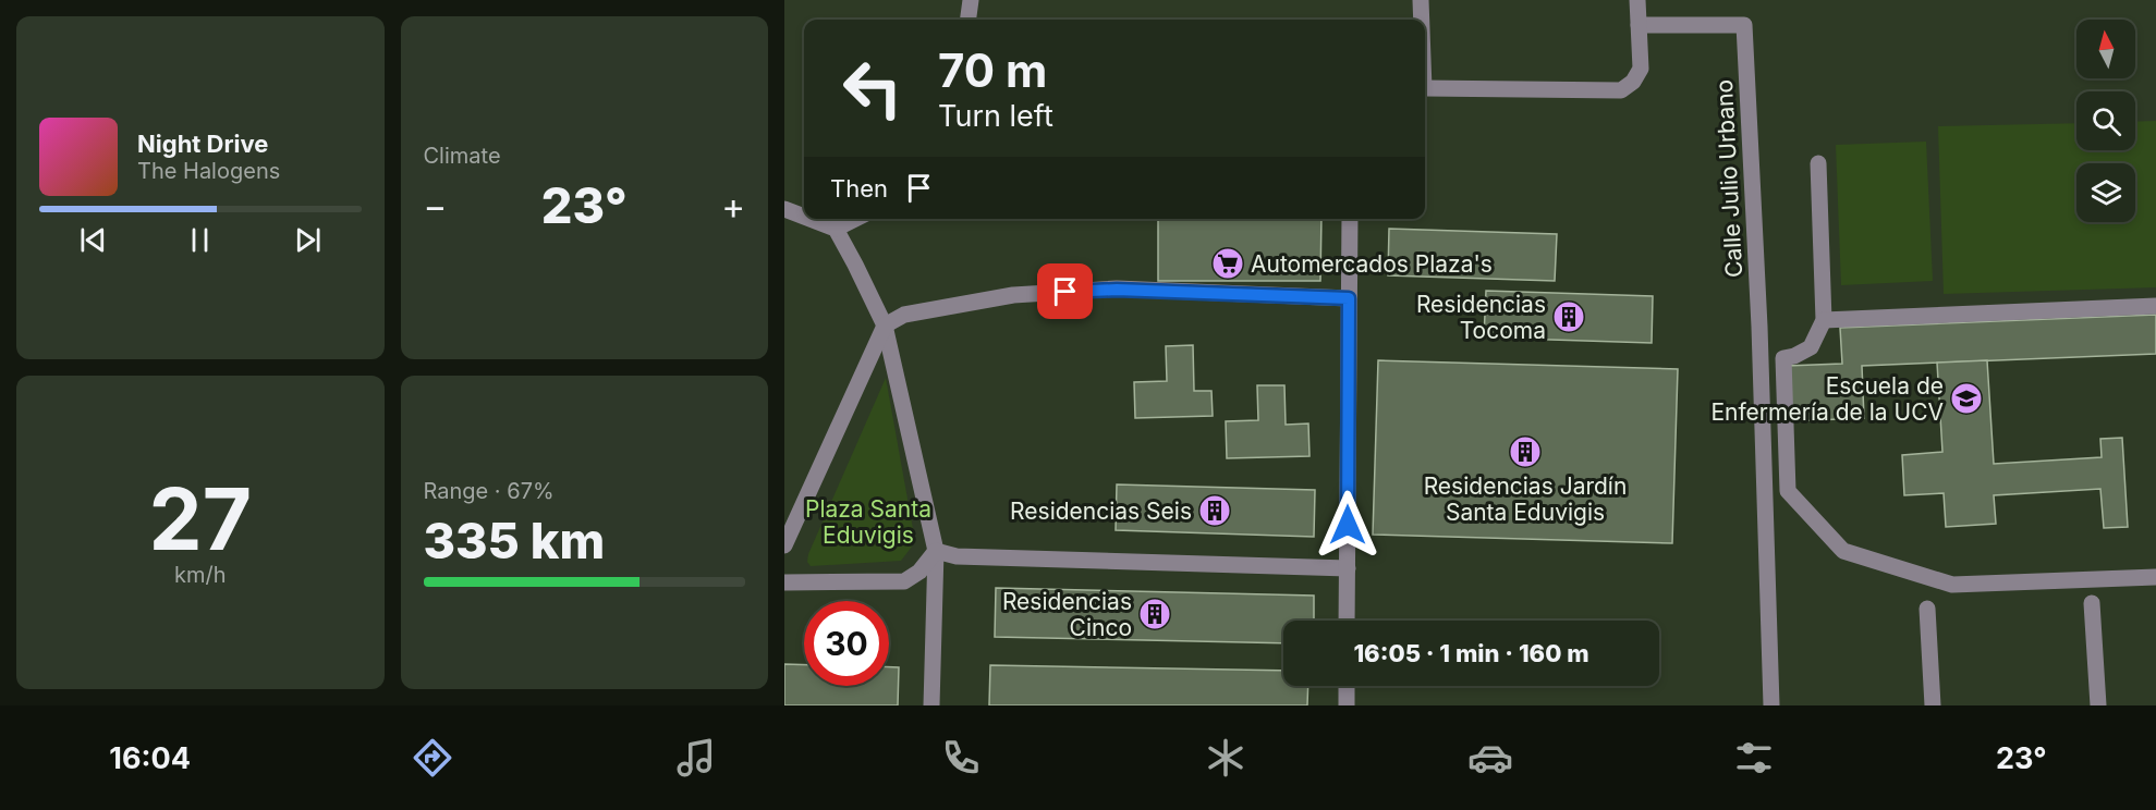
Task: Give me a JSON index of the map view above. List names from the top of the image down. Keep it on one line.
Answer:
{"streets":{"street":["Calle Julio Urbano"]},"parks":["Plaza Santa Eduvigis"],"places":{"supermarket":["Automercados Plaza's"],"building":["Residencias Tocoma","Residencias Jardín Santa Eduvigis","Residencias Seis","Residencias Cinco"],"school or university":["Escuela de Enfermería de la UCV"]},"north":"top","page":{"tile":["Climate",["27","km/h"],["Range · 67%","335 km"]],"turn":["70 m","Turn left"],"song":["Night Drive","The Halogens"],"then":"Then","heat":["−","23°","+"],"limit":"30","trip":"16:05 · 1 min · 160 m","tabs":["16:04","23°"]}}
